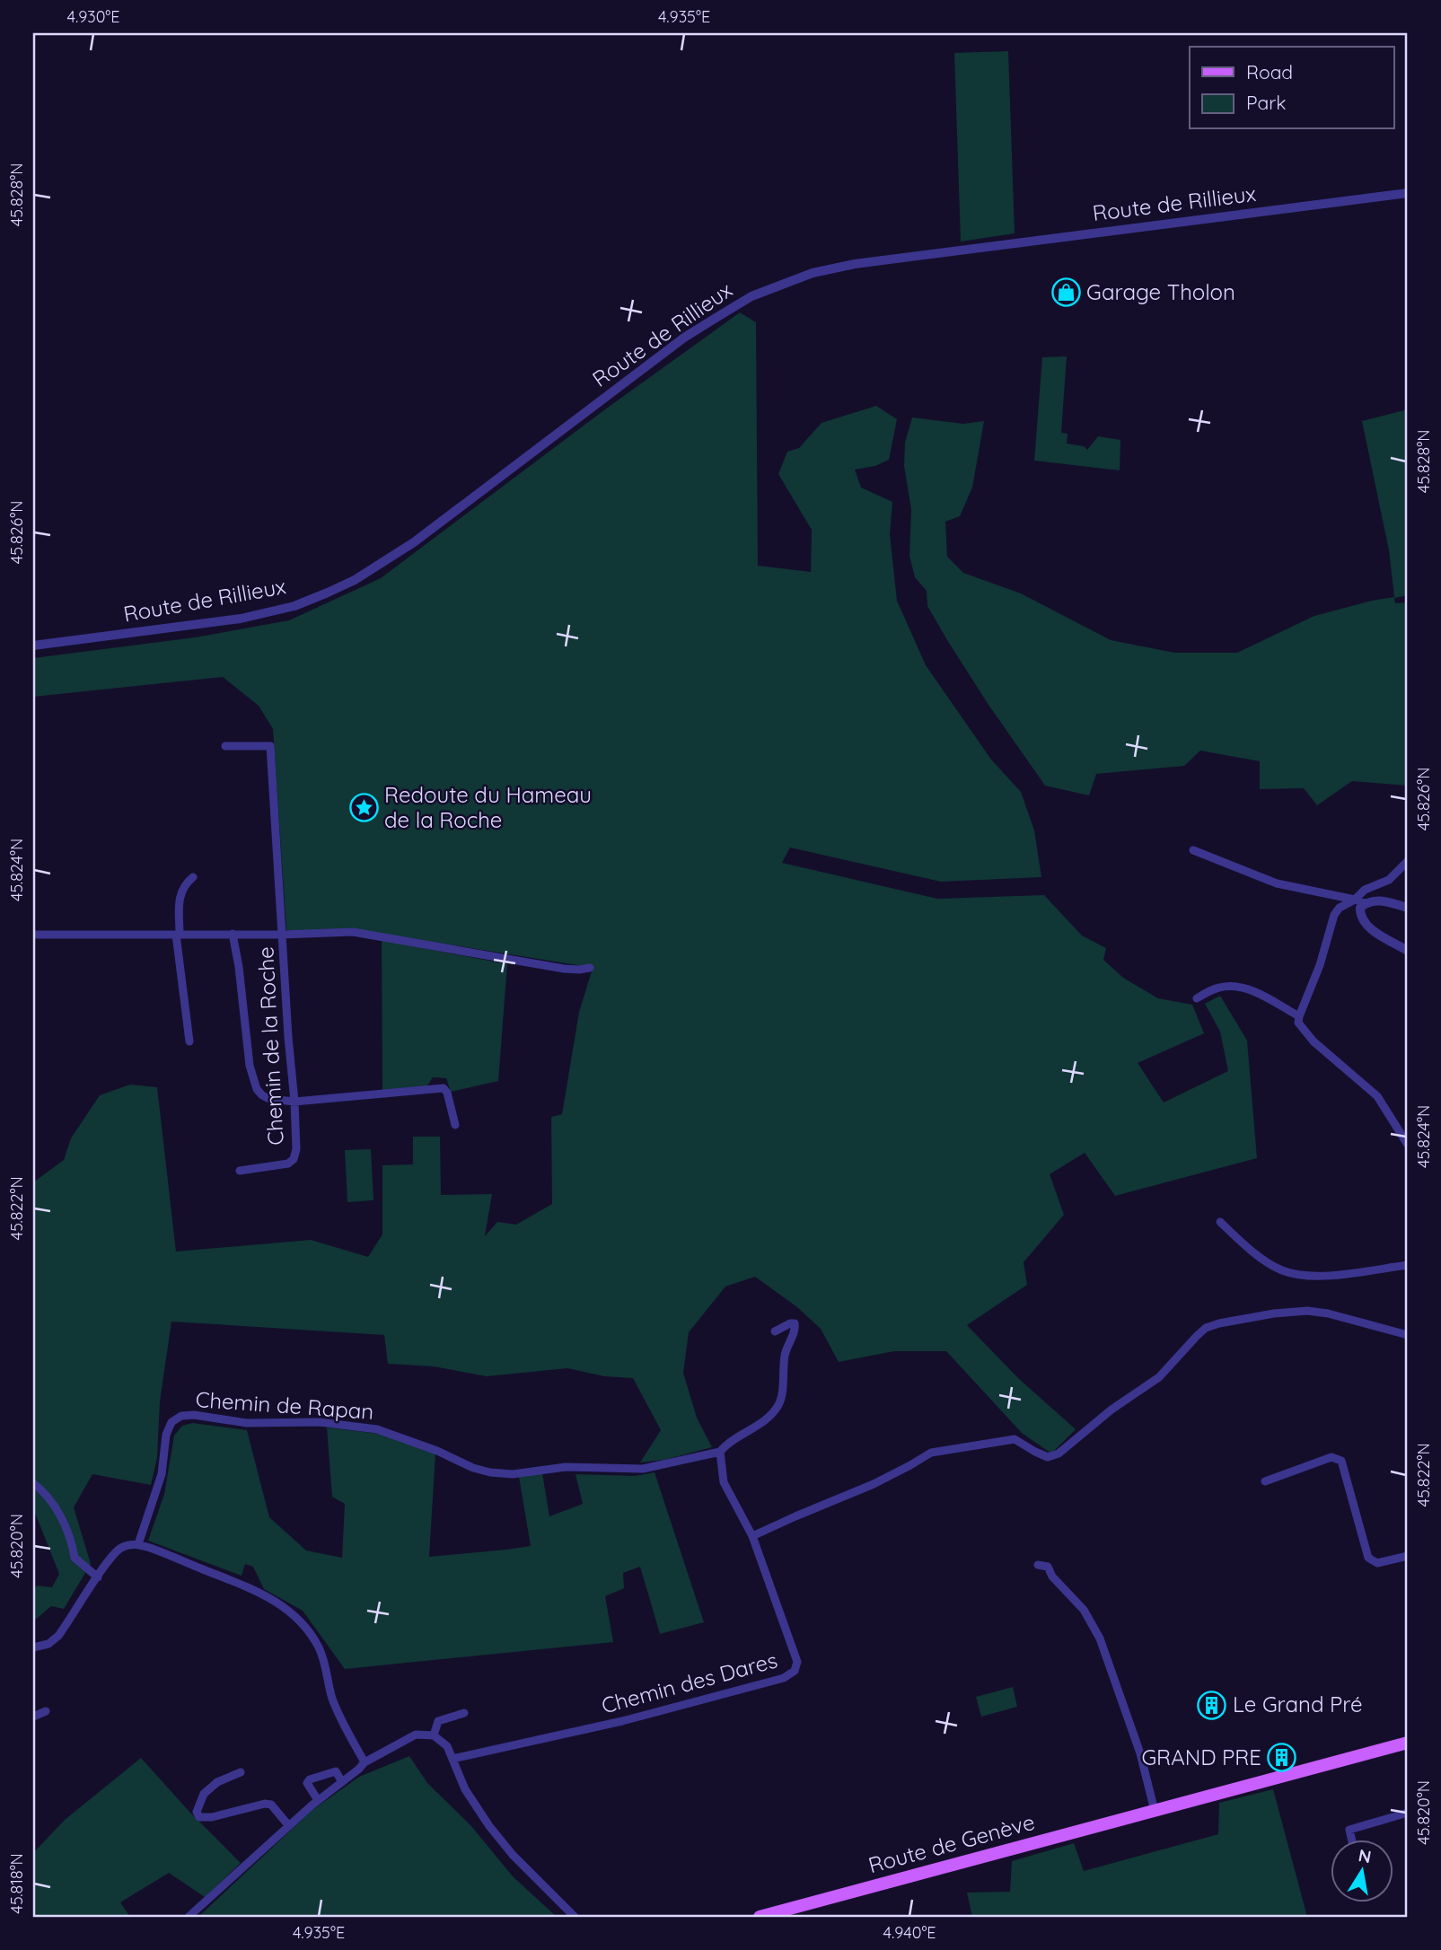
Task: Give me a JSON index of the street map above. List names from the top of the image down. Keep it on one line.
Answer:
{"streets":{"main road":["Route de Genève"],"street":["Route de Rillieux","Chemin de la Roche","Chemin de Rapan","Chemin des Dares"]},"crossings":[["Chemin de Rapan","Chemin des Dares"]],"places":{"shop":["Garage Tholon"],"place":["Redoute du Hameau de la Roche"],"building":["Le Grand Pré","GRAND PRE"]},"legend":["Road","Park"],"north":"top","coordinates":["4.930°E","4.935°E","45.828°N","45.826°N","45.824°N","45.822°N","45.820°N","45.818°N","4.940°E"]}
